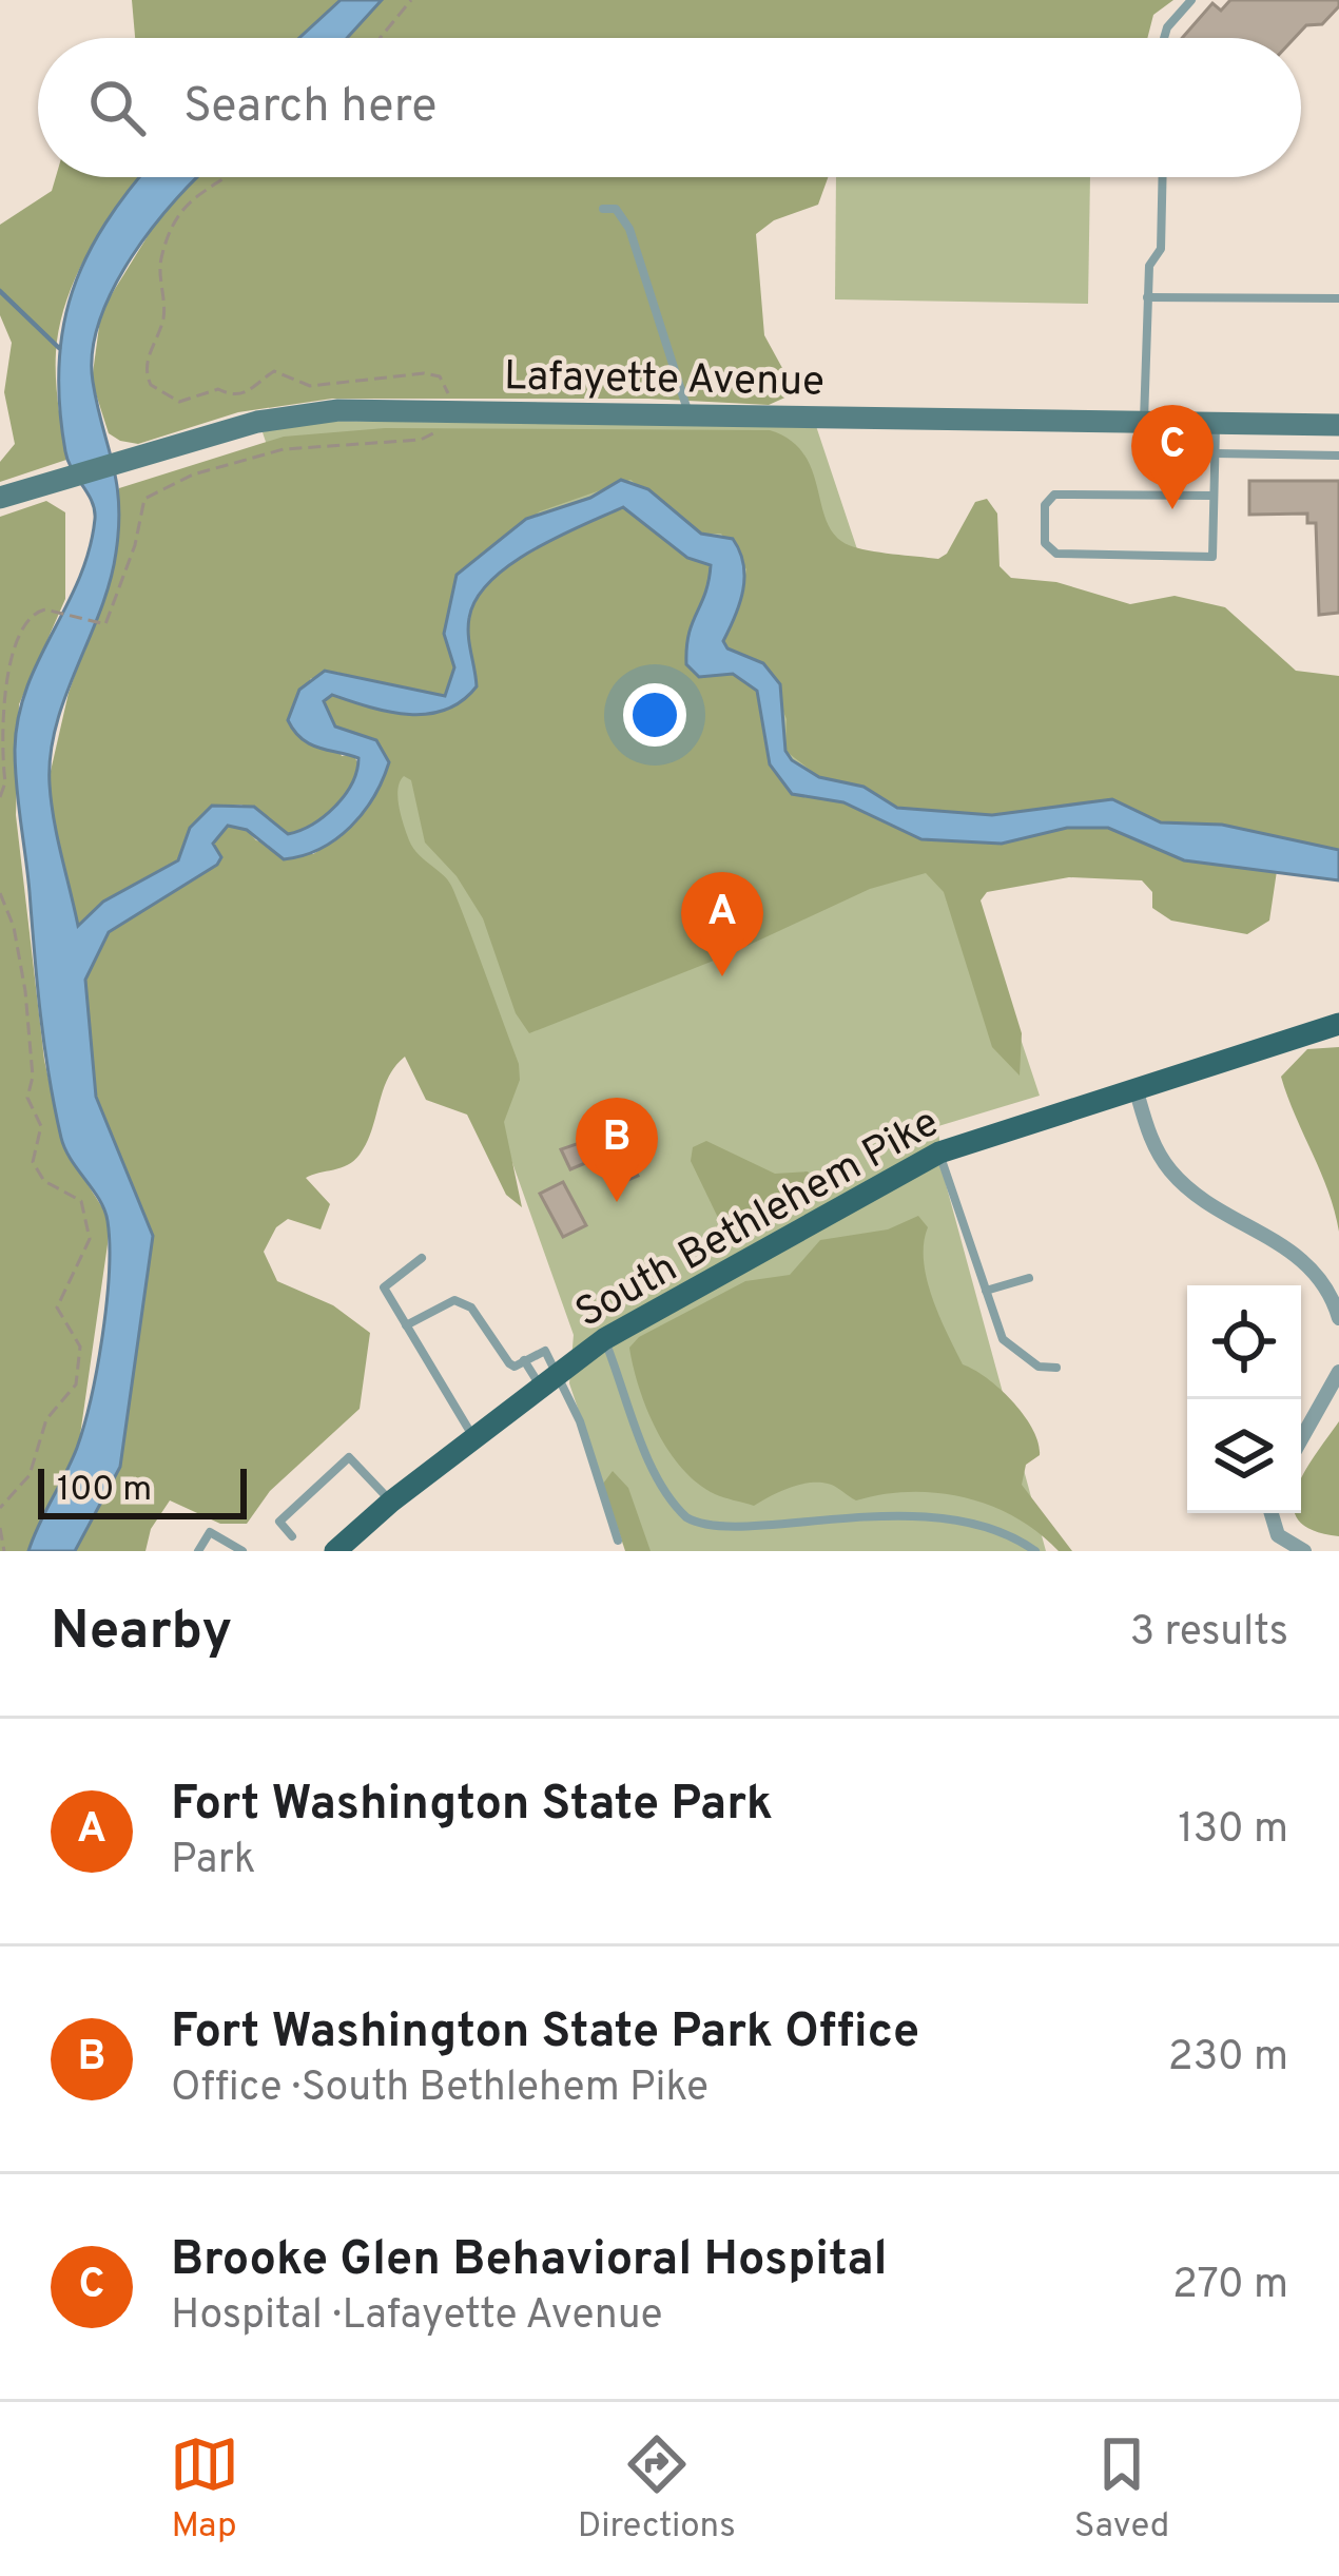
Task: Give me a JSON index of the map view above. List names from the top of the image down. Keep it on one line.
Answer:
{"streets":{"main road":["Lafayette Avenue","South Bethlehem Pike"]},"scale_bar":"100 m","page":{"search":"Search here","pins":["C","A","B"],"scale":"100 m","heading":["Nearby","3 results"],"list":[{"mark":"A","name":"Fort Washington State Park","note":"Park","value":"130 m"},{"mark":"B","name":"Fort Washington State Park Office","note":"Office · South Bethlehem Pike","value":"230 m"},{"mark":"C","name":"Brooke Glen Behavioral Hospital","note":"Hospital · Lafayette Avenue","value":"270 m"}],"nav":["Map","Directions","Saved"]}}
